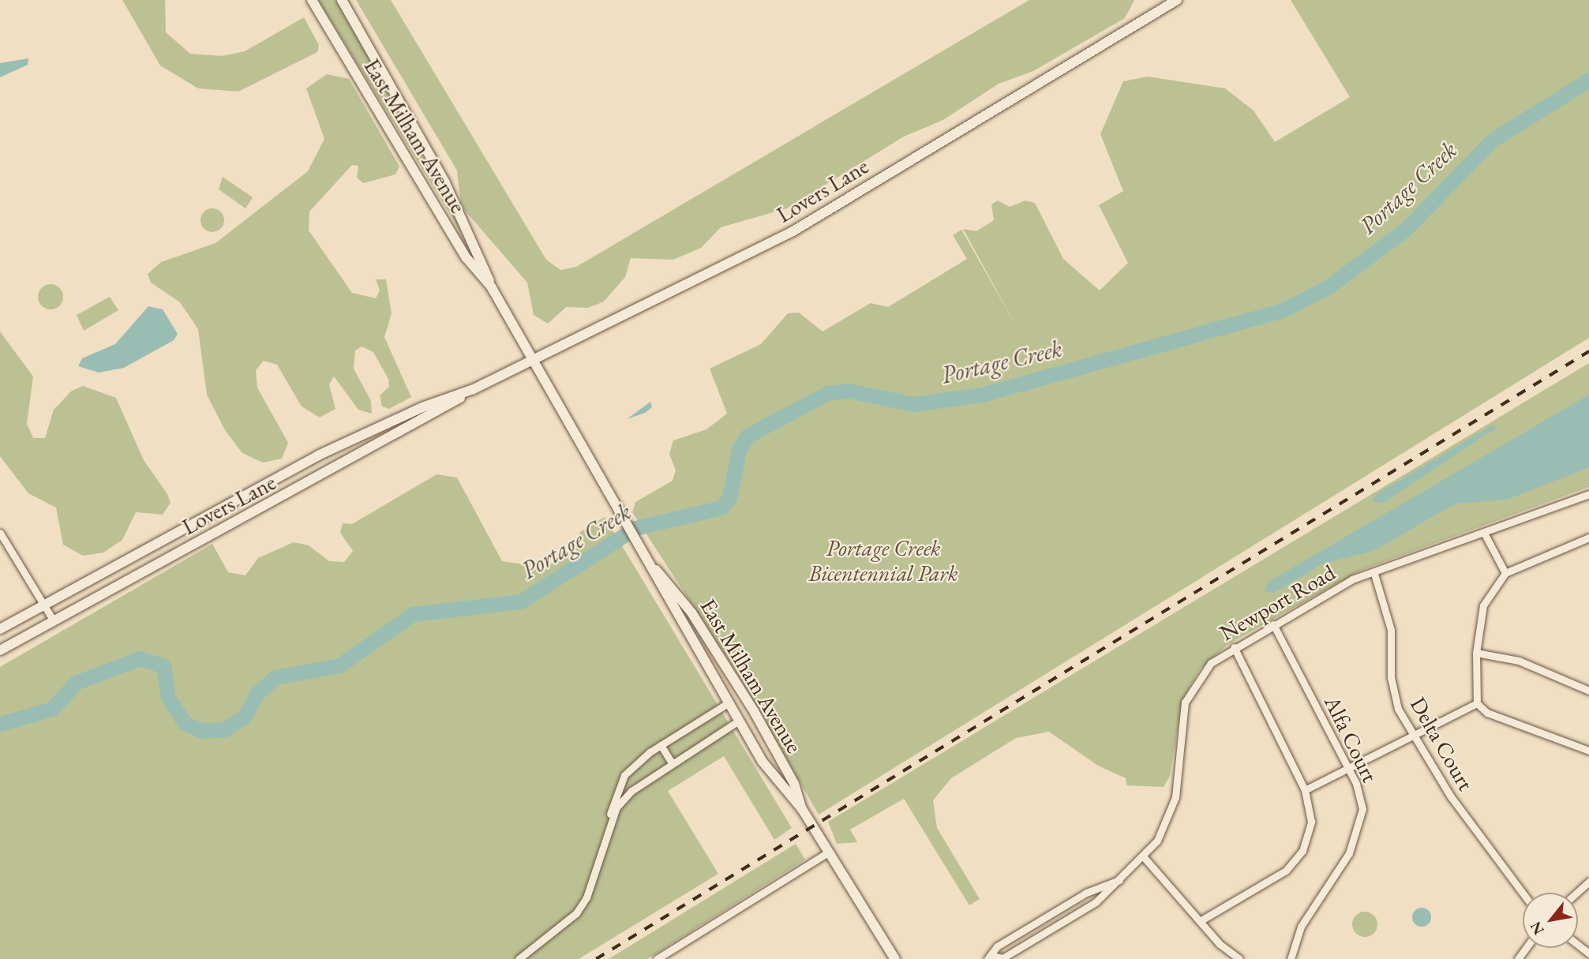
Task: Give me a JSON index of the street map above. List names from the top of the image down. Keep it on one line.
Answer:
{"streets":{"street":["East Milham Avenue","Lovers Lane","Newport Road","Alfa Court","Delta Court"]},"crossings":[["East Milham Avenue","Lovers Lane"],["Newport Road","Alfa Court"],["Newport Road","Delta Court"]],"water":["Portage Creek"],"parks":["Portage Creek Bicentennial Park"],"north":"bottom left"}
